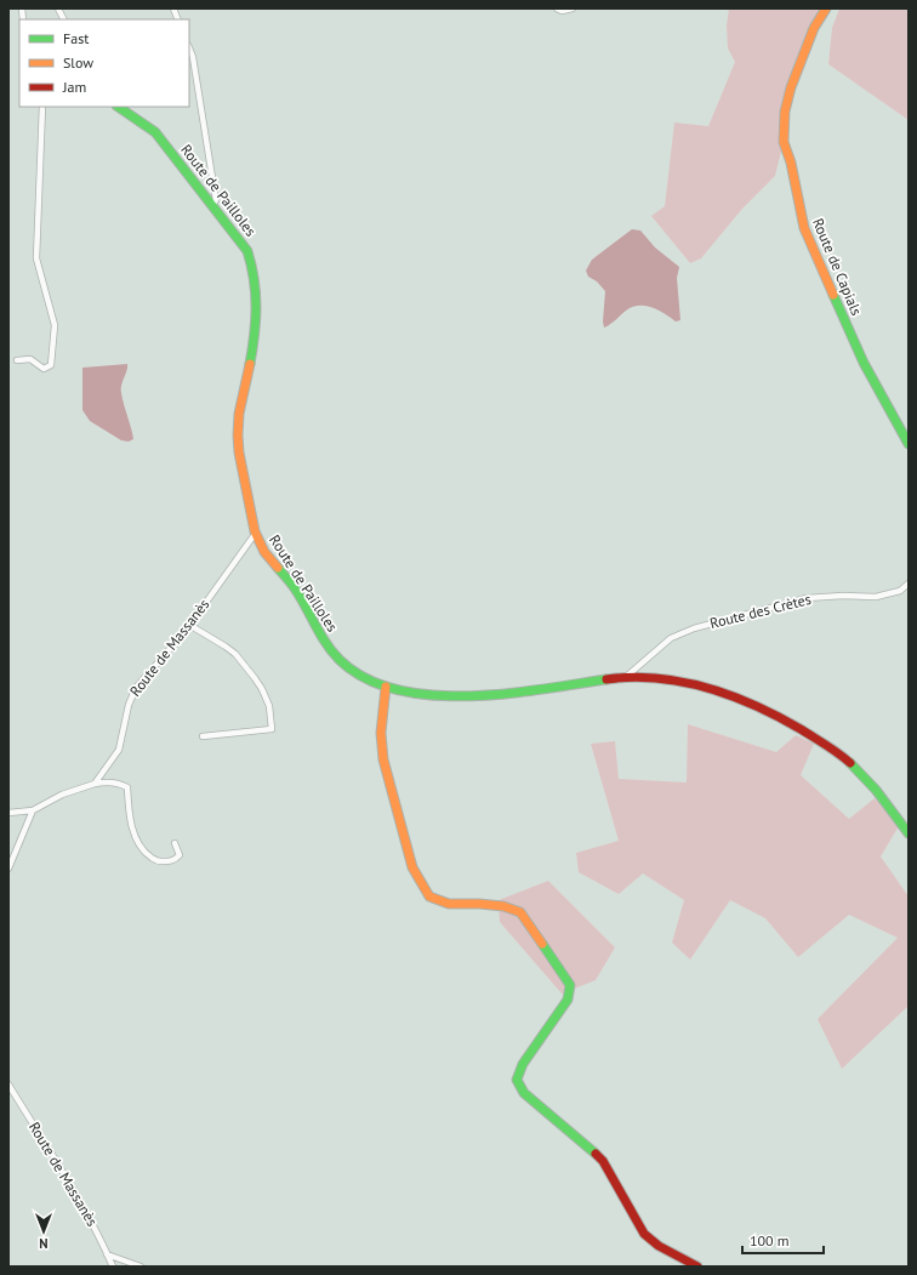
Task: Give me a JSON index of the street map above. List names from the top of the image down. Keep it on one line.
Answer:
{"streets":{"street":["Route de Pailloles","Route de Capials","Route des Crètes","Route de Massanès"]},"crossings":[["Route de Pailloles","Route des Crètes"],["Route de Pailloles","Route de Massanès"]],"legend":["Fast","Slow","Jam"],"scale_bar":"100 m","north":"bottom"}
